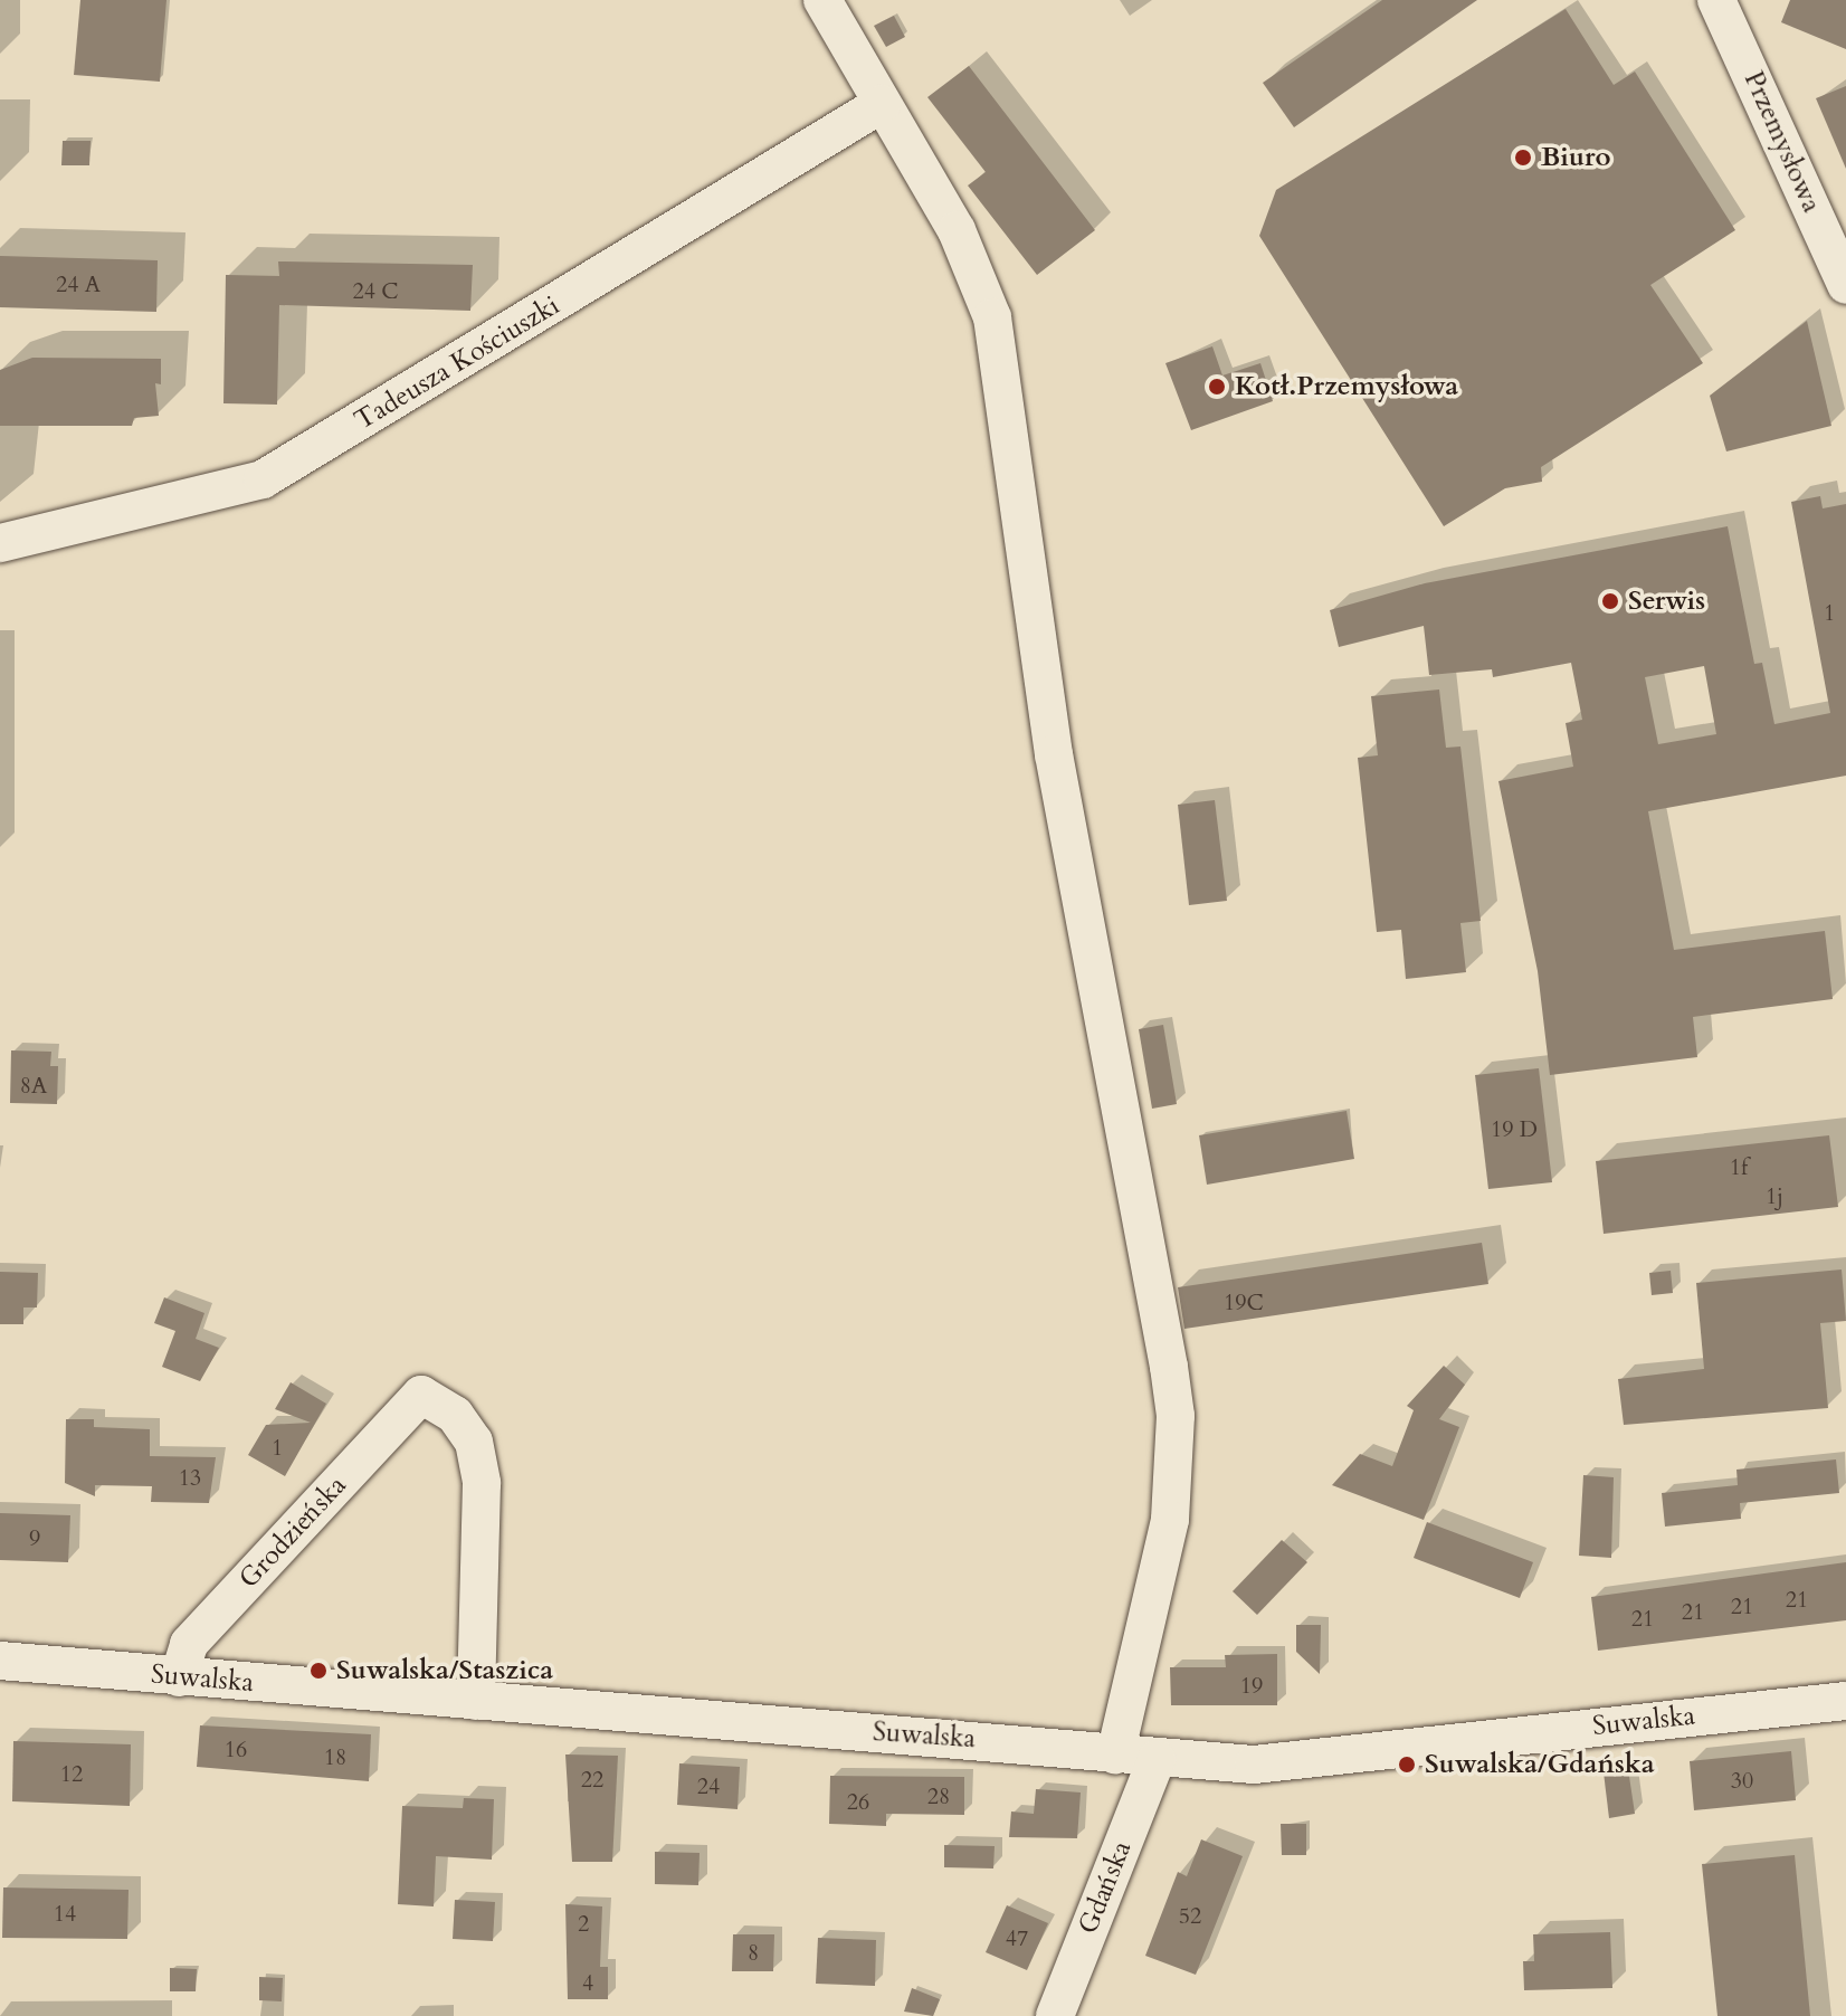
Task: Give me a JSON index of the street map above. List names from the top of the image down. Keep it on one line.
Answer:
{"streets":{"street":["Przemysłowa","Tadeusza Kościuszki","Grodzieńska","Suwalska","Gdańska"]},"crossings":[["Grodzieńska","Suwalska"],["Suwalska","Gdańska"]],"places":["Biuro","Kotł.Przemysłowa","Serwis","Suwalska/Staszica","Suwalska/Gdańska"],"house_numbers":["24 A","24 C","1","8A","19 D","1f","1j","19C","1","13","9","21","21","21","21","19","16","18","12","22","30","24","28","26","14","52","2","47","8","4"]}
